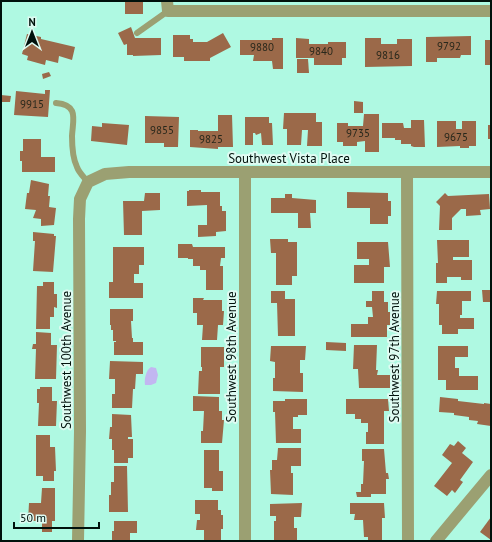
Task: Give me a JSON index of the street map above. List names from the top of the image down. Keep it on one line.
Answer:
{"streets":{"street":["Southwest Vista Place","Southwest 98th Avenue","Southwest 97th Avenue","Southwest 100th Avenue"]},"crossings":[["Southwest Vista Place","Southwest 98th Avenue"],["Southwest Vista Place","Southwest 97th Avenue"],["Southwest Vista Place","Southwest 100th Avenue"]],"house_numbers":["9792","9880","9840","9816","9915","9855","9735","9675","9825"],"scale_bar":"50 m","north":"top"}
